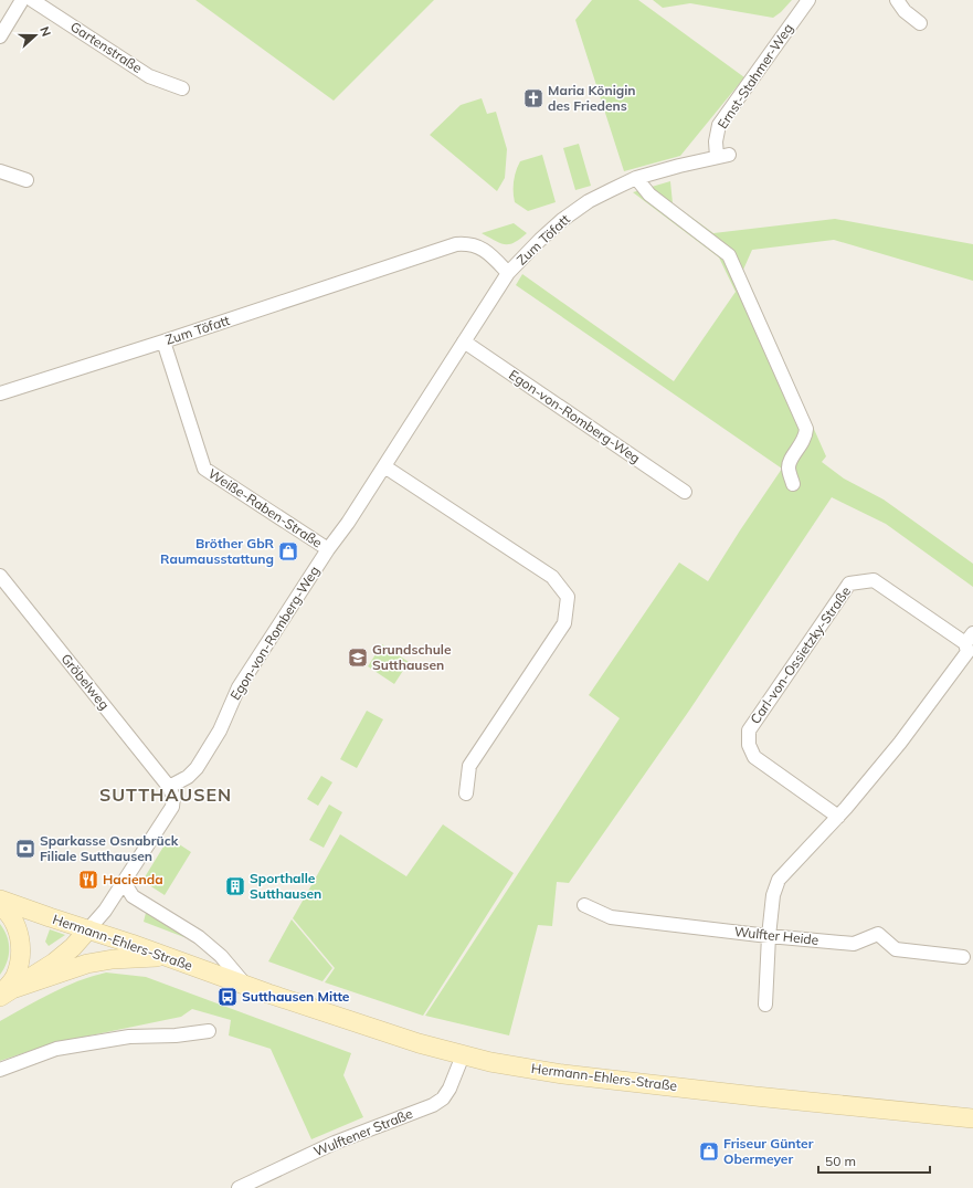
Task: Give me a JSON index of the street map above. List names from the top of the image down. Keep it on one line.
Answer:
{"streets":{"street":["Gartenstraße","Ernst-Stahmer-Weg","Zum Töfatt","Egon-von-Romberg-Weg","Weiße-Raben-Straße","Carl-von-Ossietzky-Straße","Gröbelweg","Wulfter Heide","Hermann-Ehlers-Straße","Wulftener Straße"]},"crossings":[["Ernst-Stahmer-Weg","Zum Töfatt"],["Zum Töfatt","Egon-von-Romberg-Weg"],["Zum Töfatt","Weiße-Raben-Straße"],["Egon-von-Romberg-Weg","Weiße-Raben-Straße"],["Egon-von-Romberg-Weg","Gröbelweg"],["Carl-von-Ossietzky-Straße","Wulfter Heide"],["Hermann-Ehlers-Straße","Wulftener Straße"]],"districts":["SUTTHAUSEN"],"places":{"church":["Maria Königin des Friedens"],"shop":["Bröther GbR Raumausstattung","Friseur Günter Obermeyer"],"school or university":["Grundschule Sutthausen"],"bank":["Sparkasse Osnabrück Filiale Sutthausen"],"restaurant":["Hacienda"],"building":["Sporthalle Sutthausen"],"bus stop":["Sutthausen Mitte"]},"scale_bar":"50 m","north":"right"}
